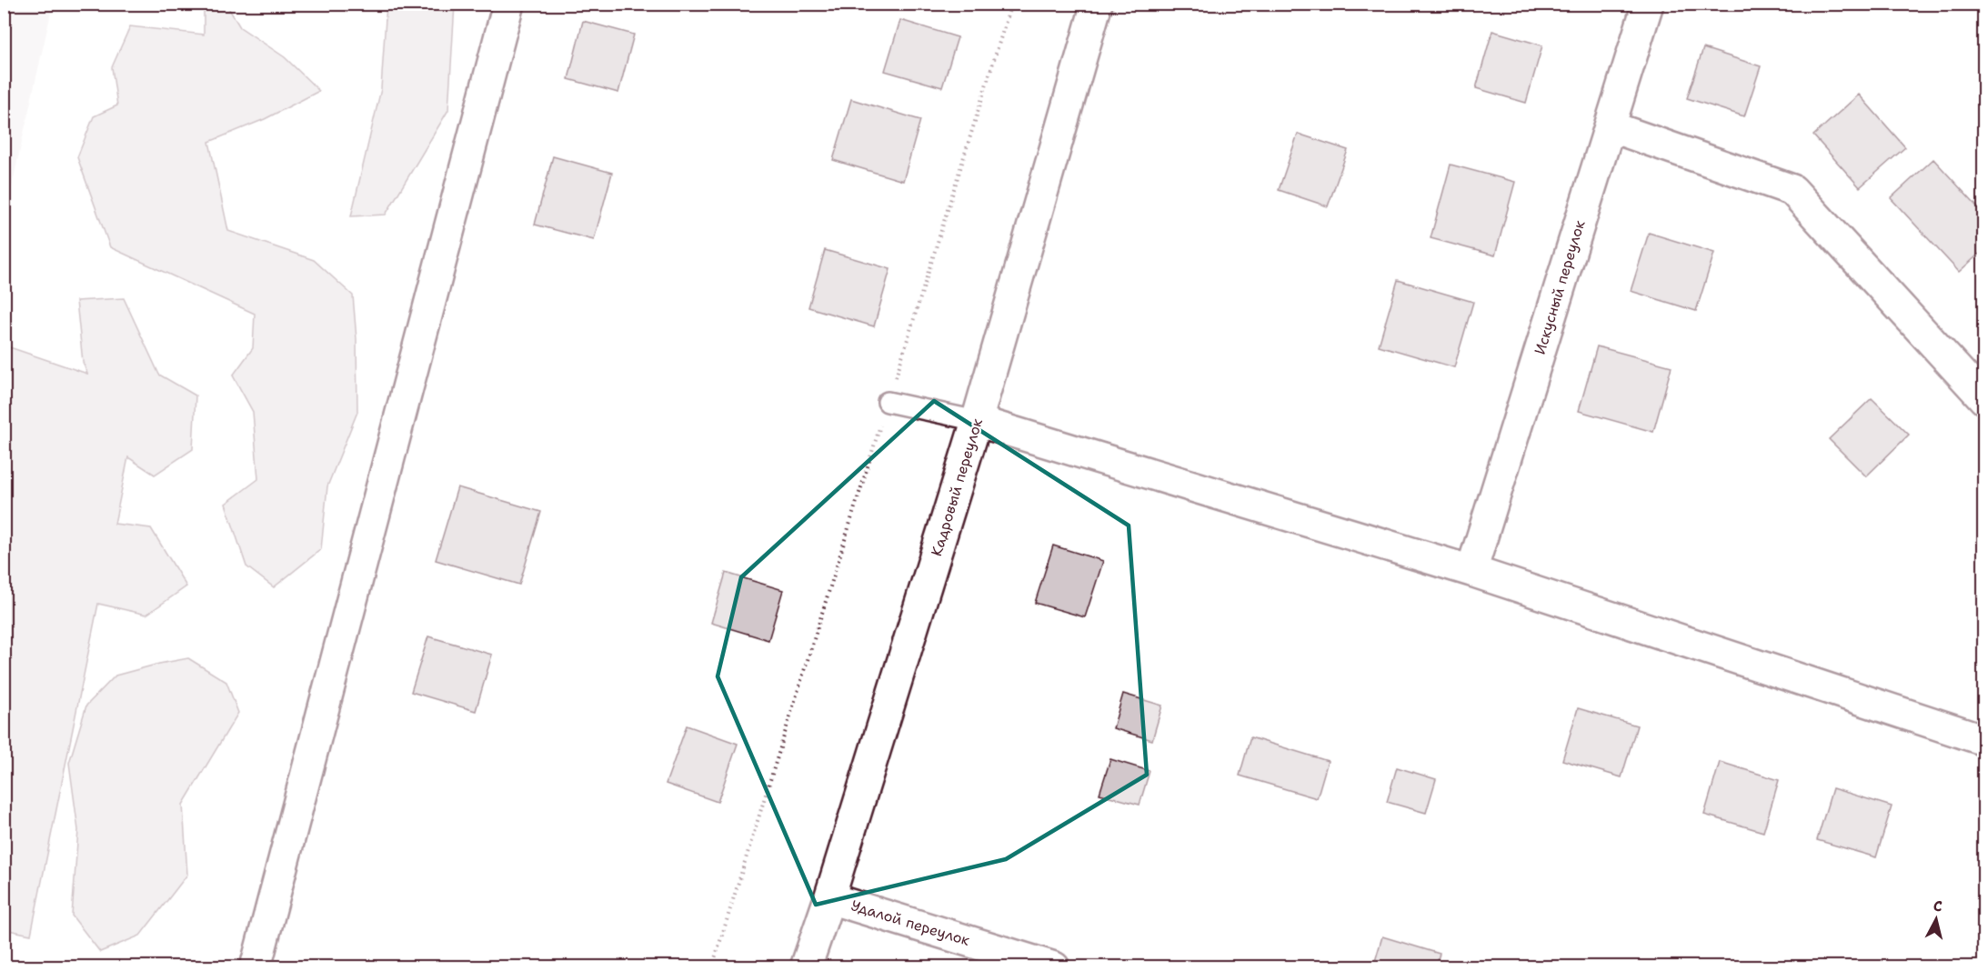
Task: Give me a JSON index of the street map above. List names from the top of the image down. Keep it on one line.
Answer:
{"streets":{"street":["Искусный переулок","Кадровый переулок","Удалой переулок"]},"crossings":[["Кадровый переулок","Удалой переулок"]],"north":"top"}
